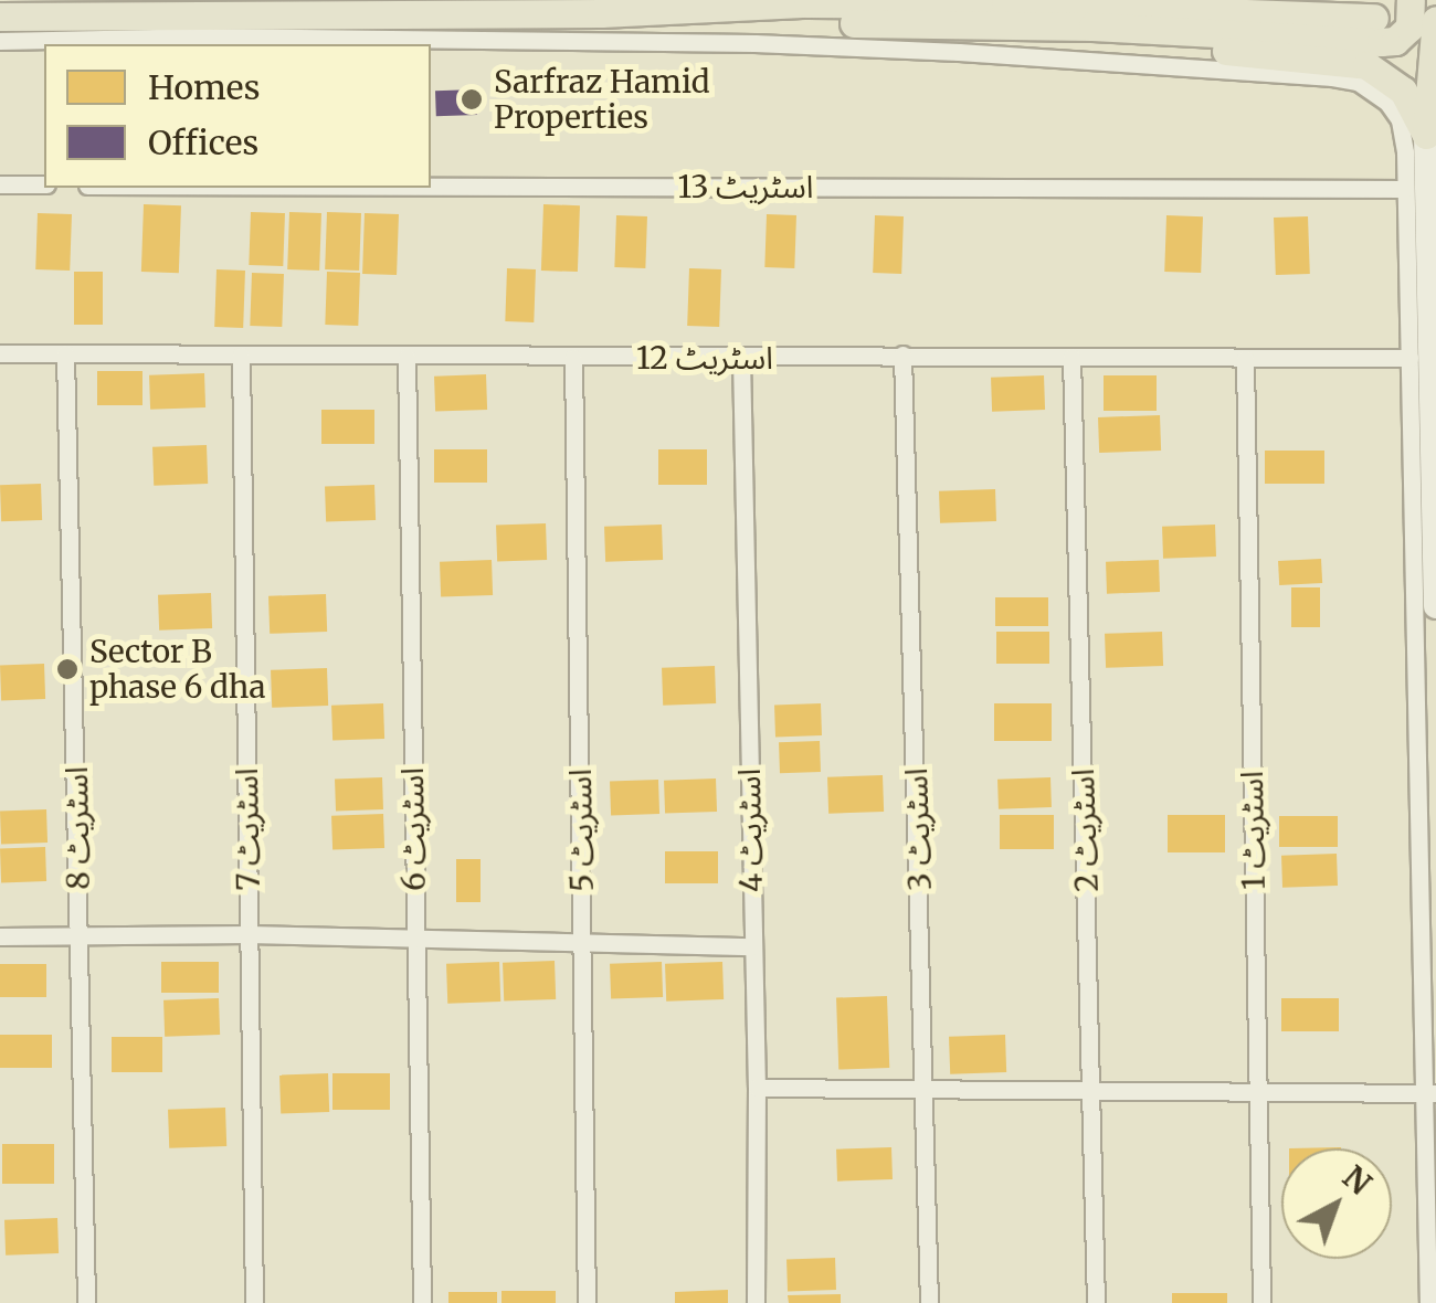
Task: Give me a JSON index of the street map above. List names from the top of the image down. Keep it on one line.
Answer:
{"streets":{"street":["اسٹریٹ 13","اسٹریٹ 12","اسٹریٹ 8","اسٹریٹ 7","اسٹریٹ 6","اسٹریٹ 3","اسٹریٹ 5","اسٹریٹ 4","اسٹریٹ 2","اسٹریٹ 1"]},"crossings":[["اسٹریٹ 12","اسٹریٹ 8"],["اسٹریٹ 12","اسٹریٹ 7"],["اسٹریٹ 12","اسٹریٹ 6"],["اسٹریٹ 12","اسٹریٹ 3"],["اسٹریٹ 12","اسٹریٹ 5"],["اسٹریٹ 12","اسٹریٹ 4"],["اسٹریٹ 12","اسٹریٹ 2"],["اسٹریٹ 12","اسٹریٹ 1"]],"places":["Sarfraz Hamid Properties","Sector B phase 6 dha"],"legend":["Homes","Offices"],"north":"top right"}
